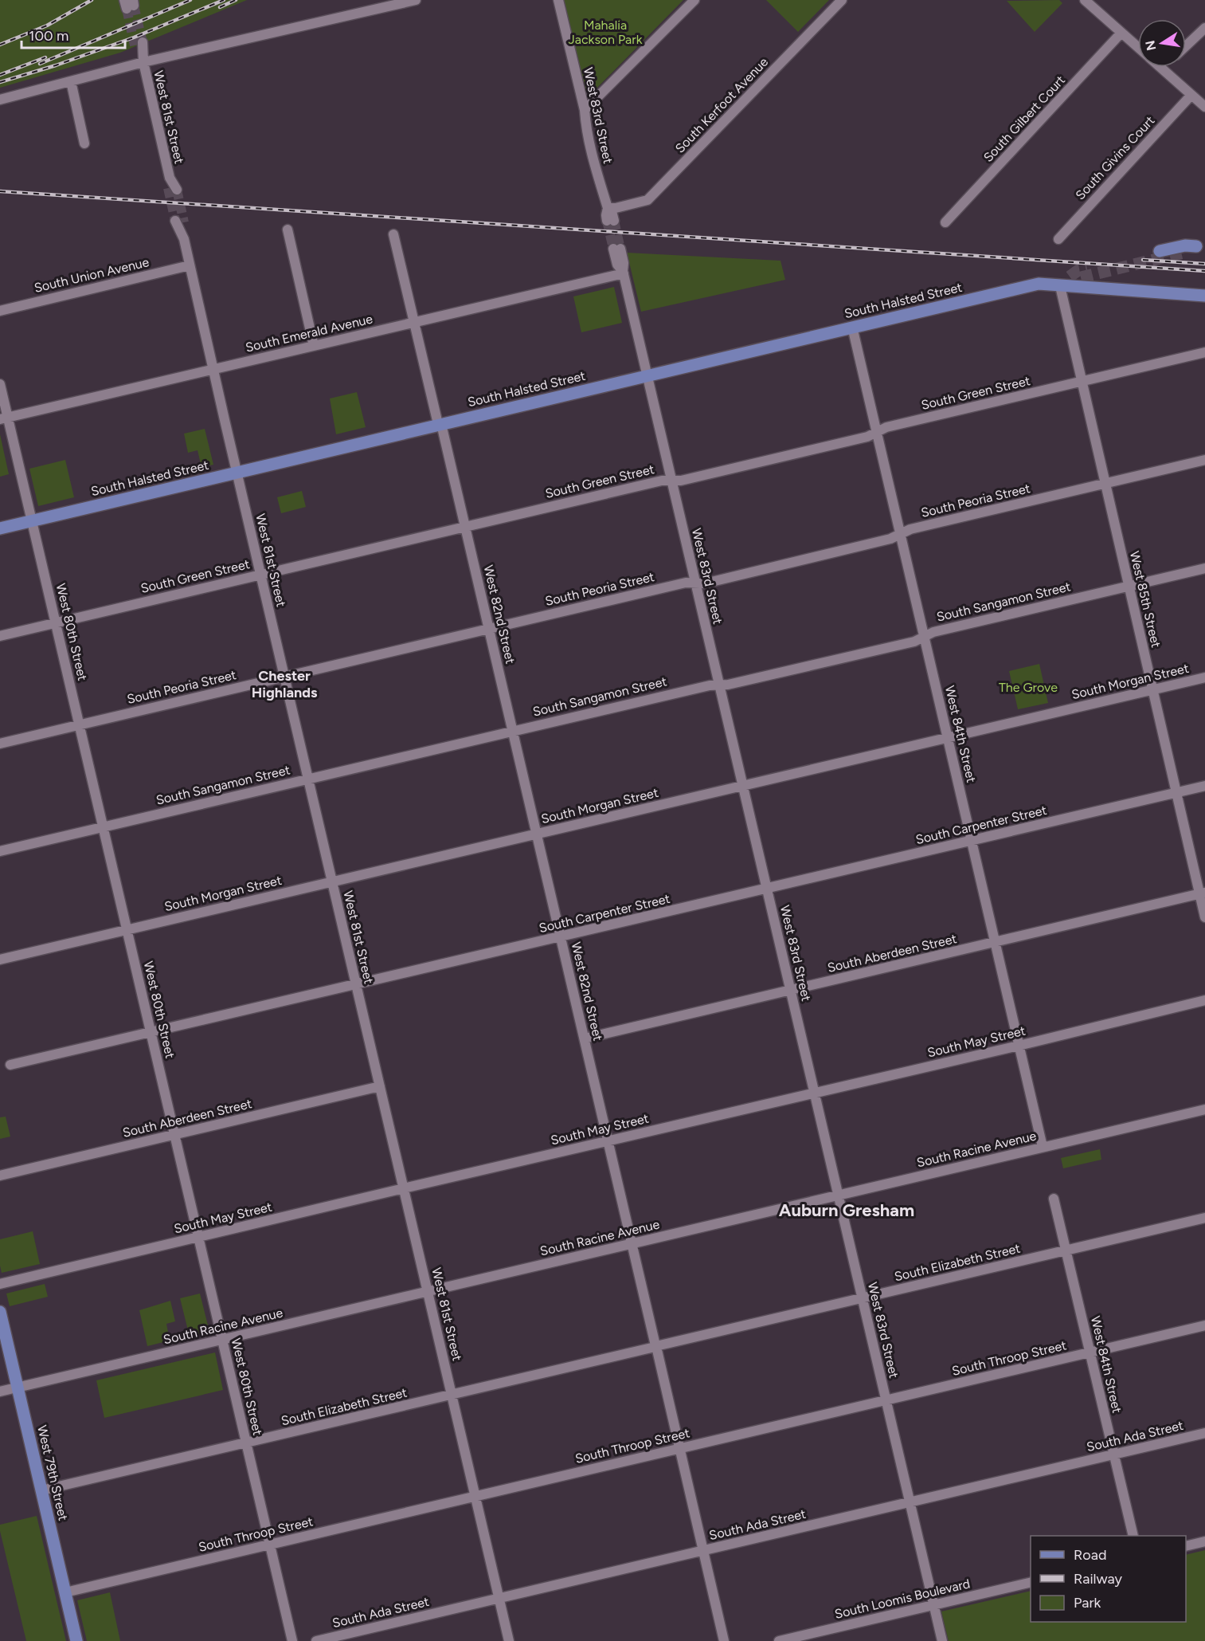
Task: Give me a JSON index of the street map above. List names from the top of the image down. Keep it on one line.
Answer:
{"streets":{"main road":["South Halsted Street","West 79th Street"],"street":["South Kerfoot Avenue","West 83rd Street","West 81st Street","South Gilbert Court","South Givins Court","South Union Avenue","South Emerald Avenue","South Green Street","South Peoria Street","West 85th Street","South Sangamon Street","West 82nd Street","West 80th Street","South Morgan Street","West 84th Street","South Carpenter Street","South Aberdeen Street","South May Street","South Racine Avenue","South Elizabeth Street","South Throop Street","South Ada Street","South Loomis Boulevard"]},"crossings":[["South Kerfoot Avenue","West 83rd Street"],["West 83rd Street","South Halsted Street"],["West 83rd Street","South Emerald Avenue"],["West 83rd Street","South Green Street"],["West 83rd Street","South Peoria Street"],["West 83rd Street","South Sangamon Street"],["West 83rd Street","South Morgan Street"],["West 83rd Street","South Carpenter Street"],["West 83rd Street","South Aberdeen Street"],["West 83rd Street","South May Street"],["West 83rd Street","South Racine Avenue"],["West 83rd Street","South Elizabeth Street"],["West 83rd Street","South Throop Street"],["West 83rd Street","South Ada Street"],["West 83rd Street","South Loomis Boulevard"],["West 81st Street","South Union Avenue"],["West 81st Street","South Halsted Street"],["West 81st Street","South Emerald Avenue"],["West 81st Street","South Green Street"],["West 81st Street","South Peoria Street"],["West 81st Street","South Sangamon Street"],["West 81st Street","South Morgan Street"],["West 81st Street","South Carpenter Street"],["West 81st Street","South Aberdeen Street"],["West 81st Street","South May Street"],["West 81st Street","South Racine Avenue"],["West 81st Street","South Elizabeth Street"],["West 81st Street","South Throop Street"],["West 81st Street","South Ada Street"],["South Halsted Street","West 85th Street"],["South Halsted Street","West 82nd Street"],["South Halsted Street","West 80th Street"],["South Halsted Street","West 84th Street"],["South Emerald Avenue","West 82nd Street"],["South Emerald Avenue","West 80th Street"],["South Green Street","West 85th Street"],["South Green Street","West 82nd Street"],["South Green Street","West 80th Street"],["South Green Street","West 84th Street"],["South Peoria Street","West 85th Street"],["South Peoria Street","West 82nd Street"],["South Peoria Street","West 80th Street"],["South Peoria Street","West 84th Street"],["West 85th Street","South Sangamon Street"],["West 85th Street","South Morgan Street"],["West 85th Street","South Carpenter Street"],["West 85th Street","South Aberdeen Street"],["South Sangamon Street","West 82nd Street"],["South Sangamon Street","West 80th Street"],["South Sangamon Street","West 84th Street"],["West 82nd Street","South Morgan Street"],["West 82nd Street","South Carpenter Street"],["West 82nd Street","South Aberdeen Street"],["West 82nd Street","South May Street"],["West 82nd Street","South Racine Avenue"],["West 82nd Street","South Elizabeth Street"],["West 82nd Street","South Throop Street"],["West 82nd Street","South Ada Street"],["West 80th Street","South Morgan Street"],["West 80th Street","South Carpenter Street"],["West 80th Street","South Aberdeen Street"],["West 80th Street","South May Street"],["West 80th Street","South Racine Avenue"],["West 80th Street","South Elizabeth Street"],["West 80th Street","South Throop Street"],["South Morgan Street","West 84th Street"],["West 84th Street","South Carpenter Street"],["West 84th Street","South Aberdeen Street"],["West 84th Street","South May Street"],["West 84th Street","South Racine Avenue"],["West 84th Street","South Elizabeth Street"],["West 84th Street","South Throop Street"],["West 84th Street","South Ada Street"],["South Racine Avenue","West 79th Street"],["South Elizabeth Street","West 79th Street"],["South Throop Street","West 79th Street"]],"districts":["Chester Highlands","Auburn Gresham"],"parks":["Mahalia Jackson Park","The Grove"],"legend":["Road","Railway","Park"],"scale_bar":"100 m","north":"left"}
